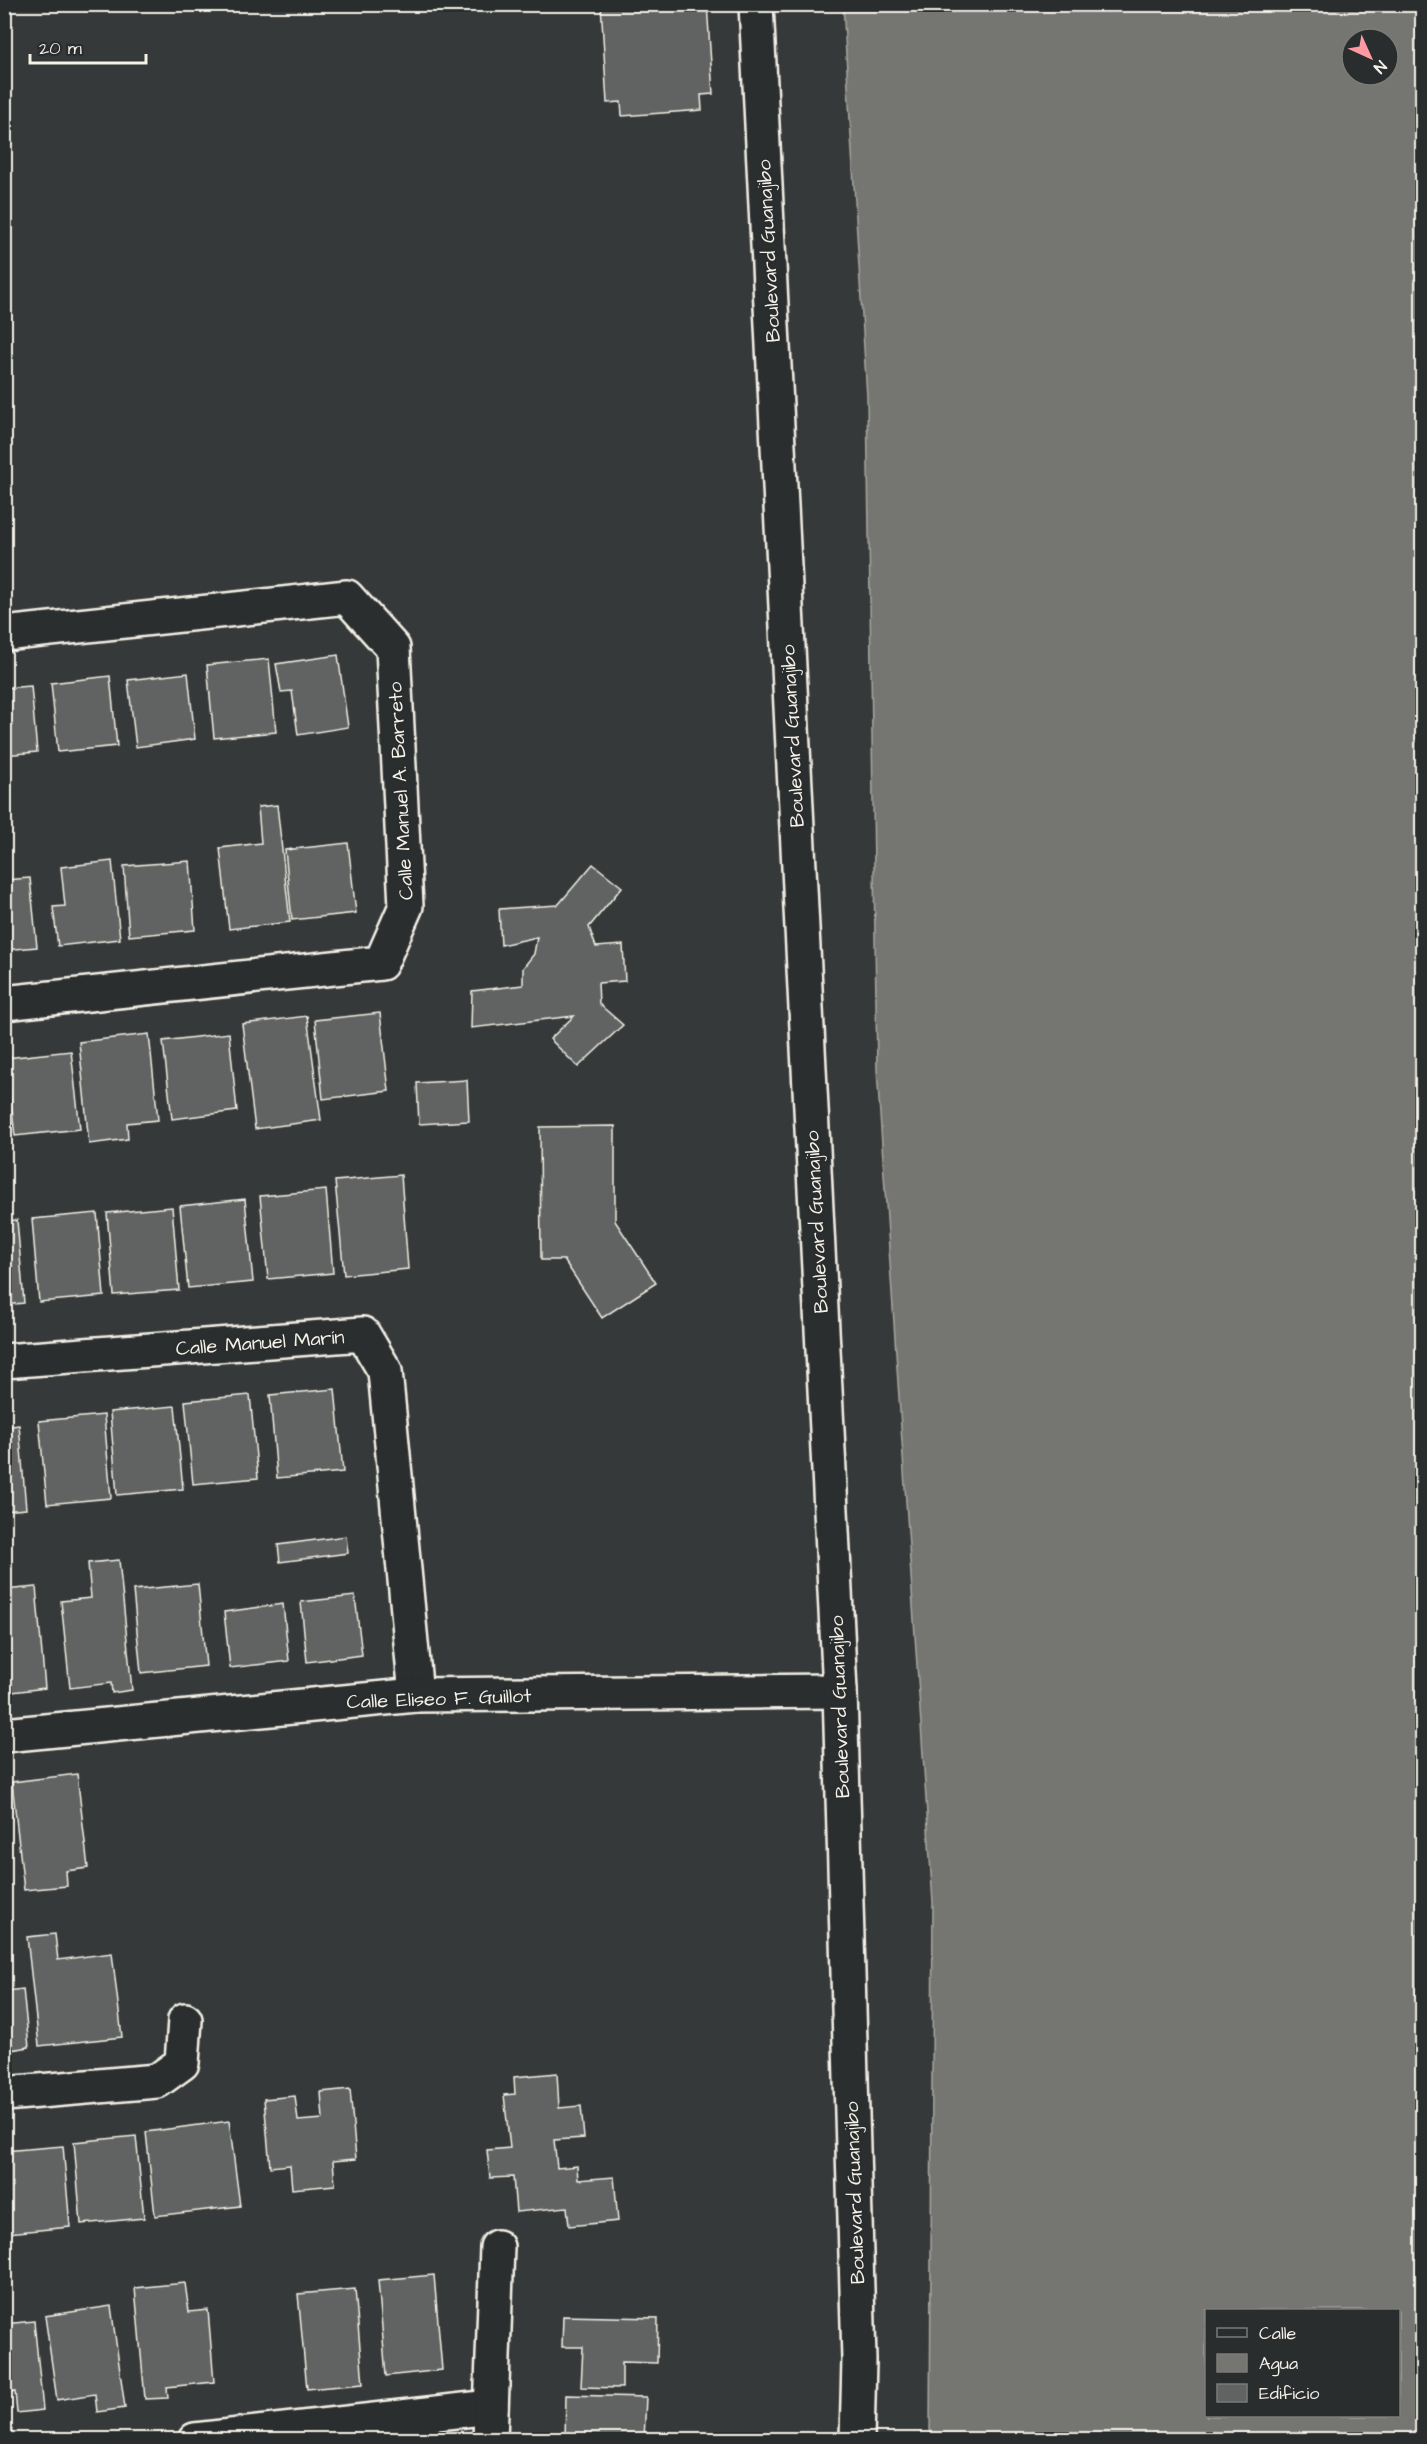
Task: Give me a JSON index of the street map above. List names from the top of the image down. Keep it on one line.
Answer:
{"streets":{"street":["Boulevard Guanajibo","Calle Manuel A. Barreto","Calle Manuel Marín","Calle Eliseo F. Guillot"]},"crossings":[["Boulevard Guanajibo","Calle Eliseo F. Guillot"],["Calle Manuel Marín","Calle Eliseo F. Guillot"]],"legend":["Calle","Agua","Edificio"],"scale_bar":"20 m","north":"bottom right"}
